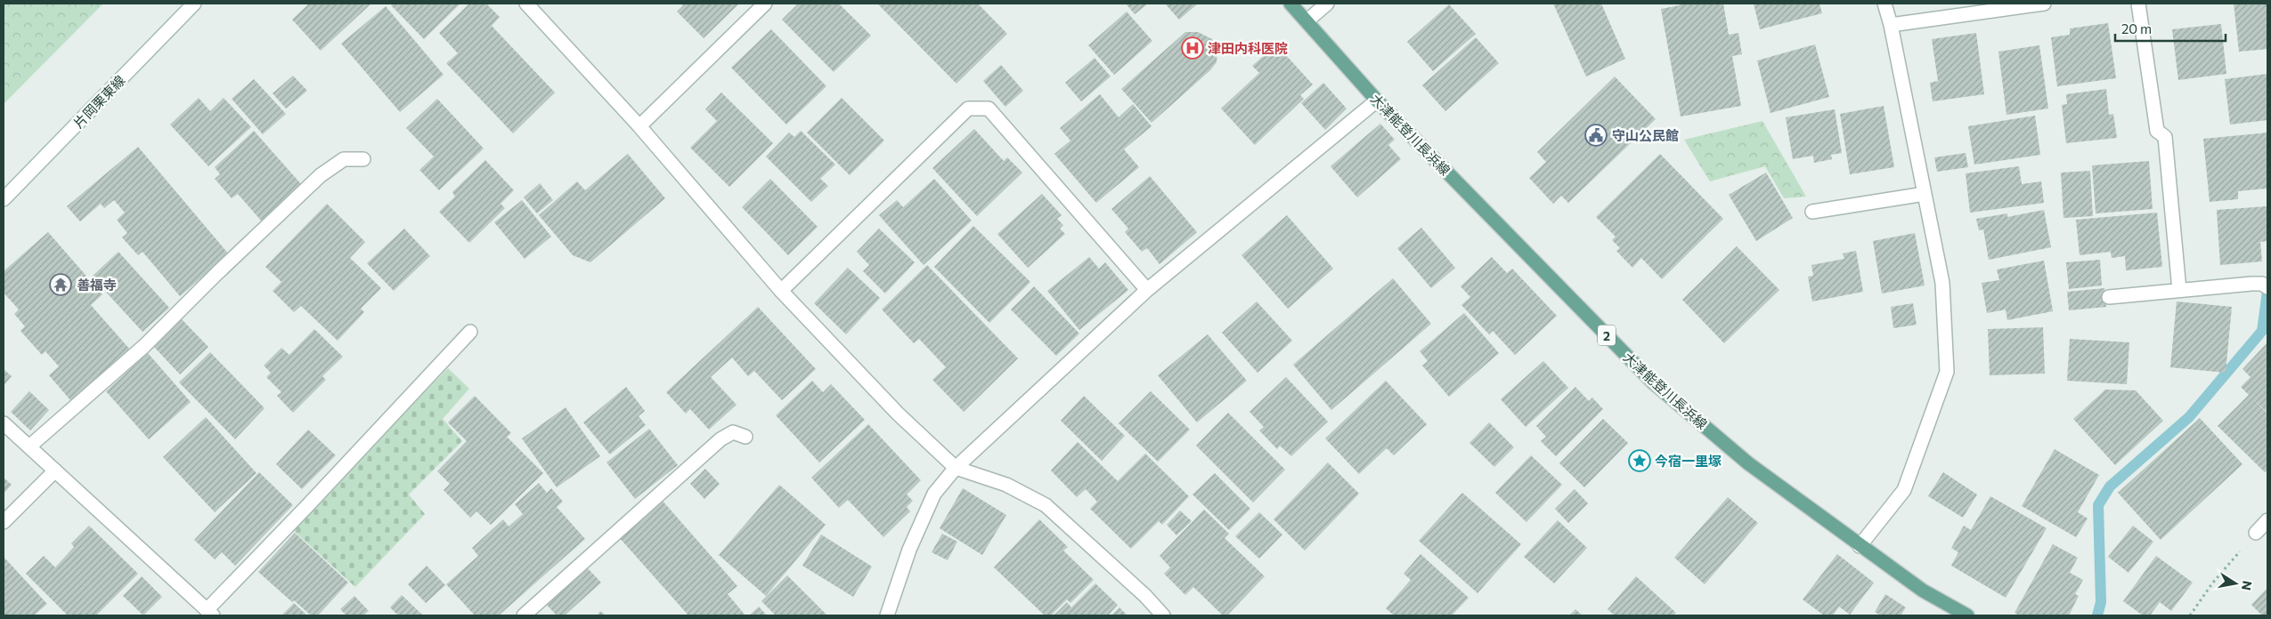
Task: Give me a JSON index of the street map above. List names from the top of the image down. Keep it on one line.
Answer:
{"streets":{"main road":["大津能登川長浜線","2"],"street":["片岡栗東線"]},"places":{"hospital":["津田内科医院"],"public building":["守山公民館"],"temple":["善福寺"],"place":["今宿一里塚"]},"scale_bar":"20 m","north":"right"}
